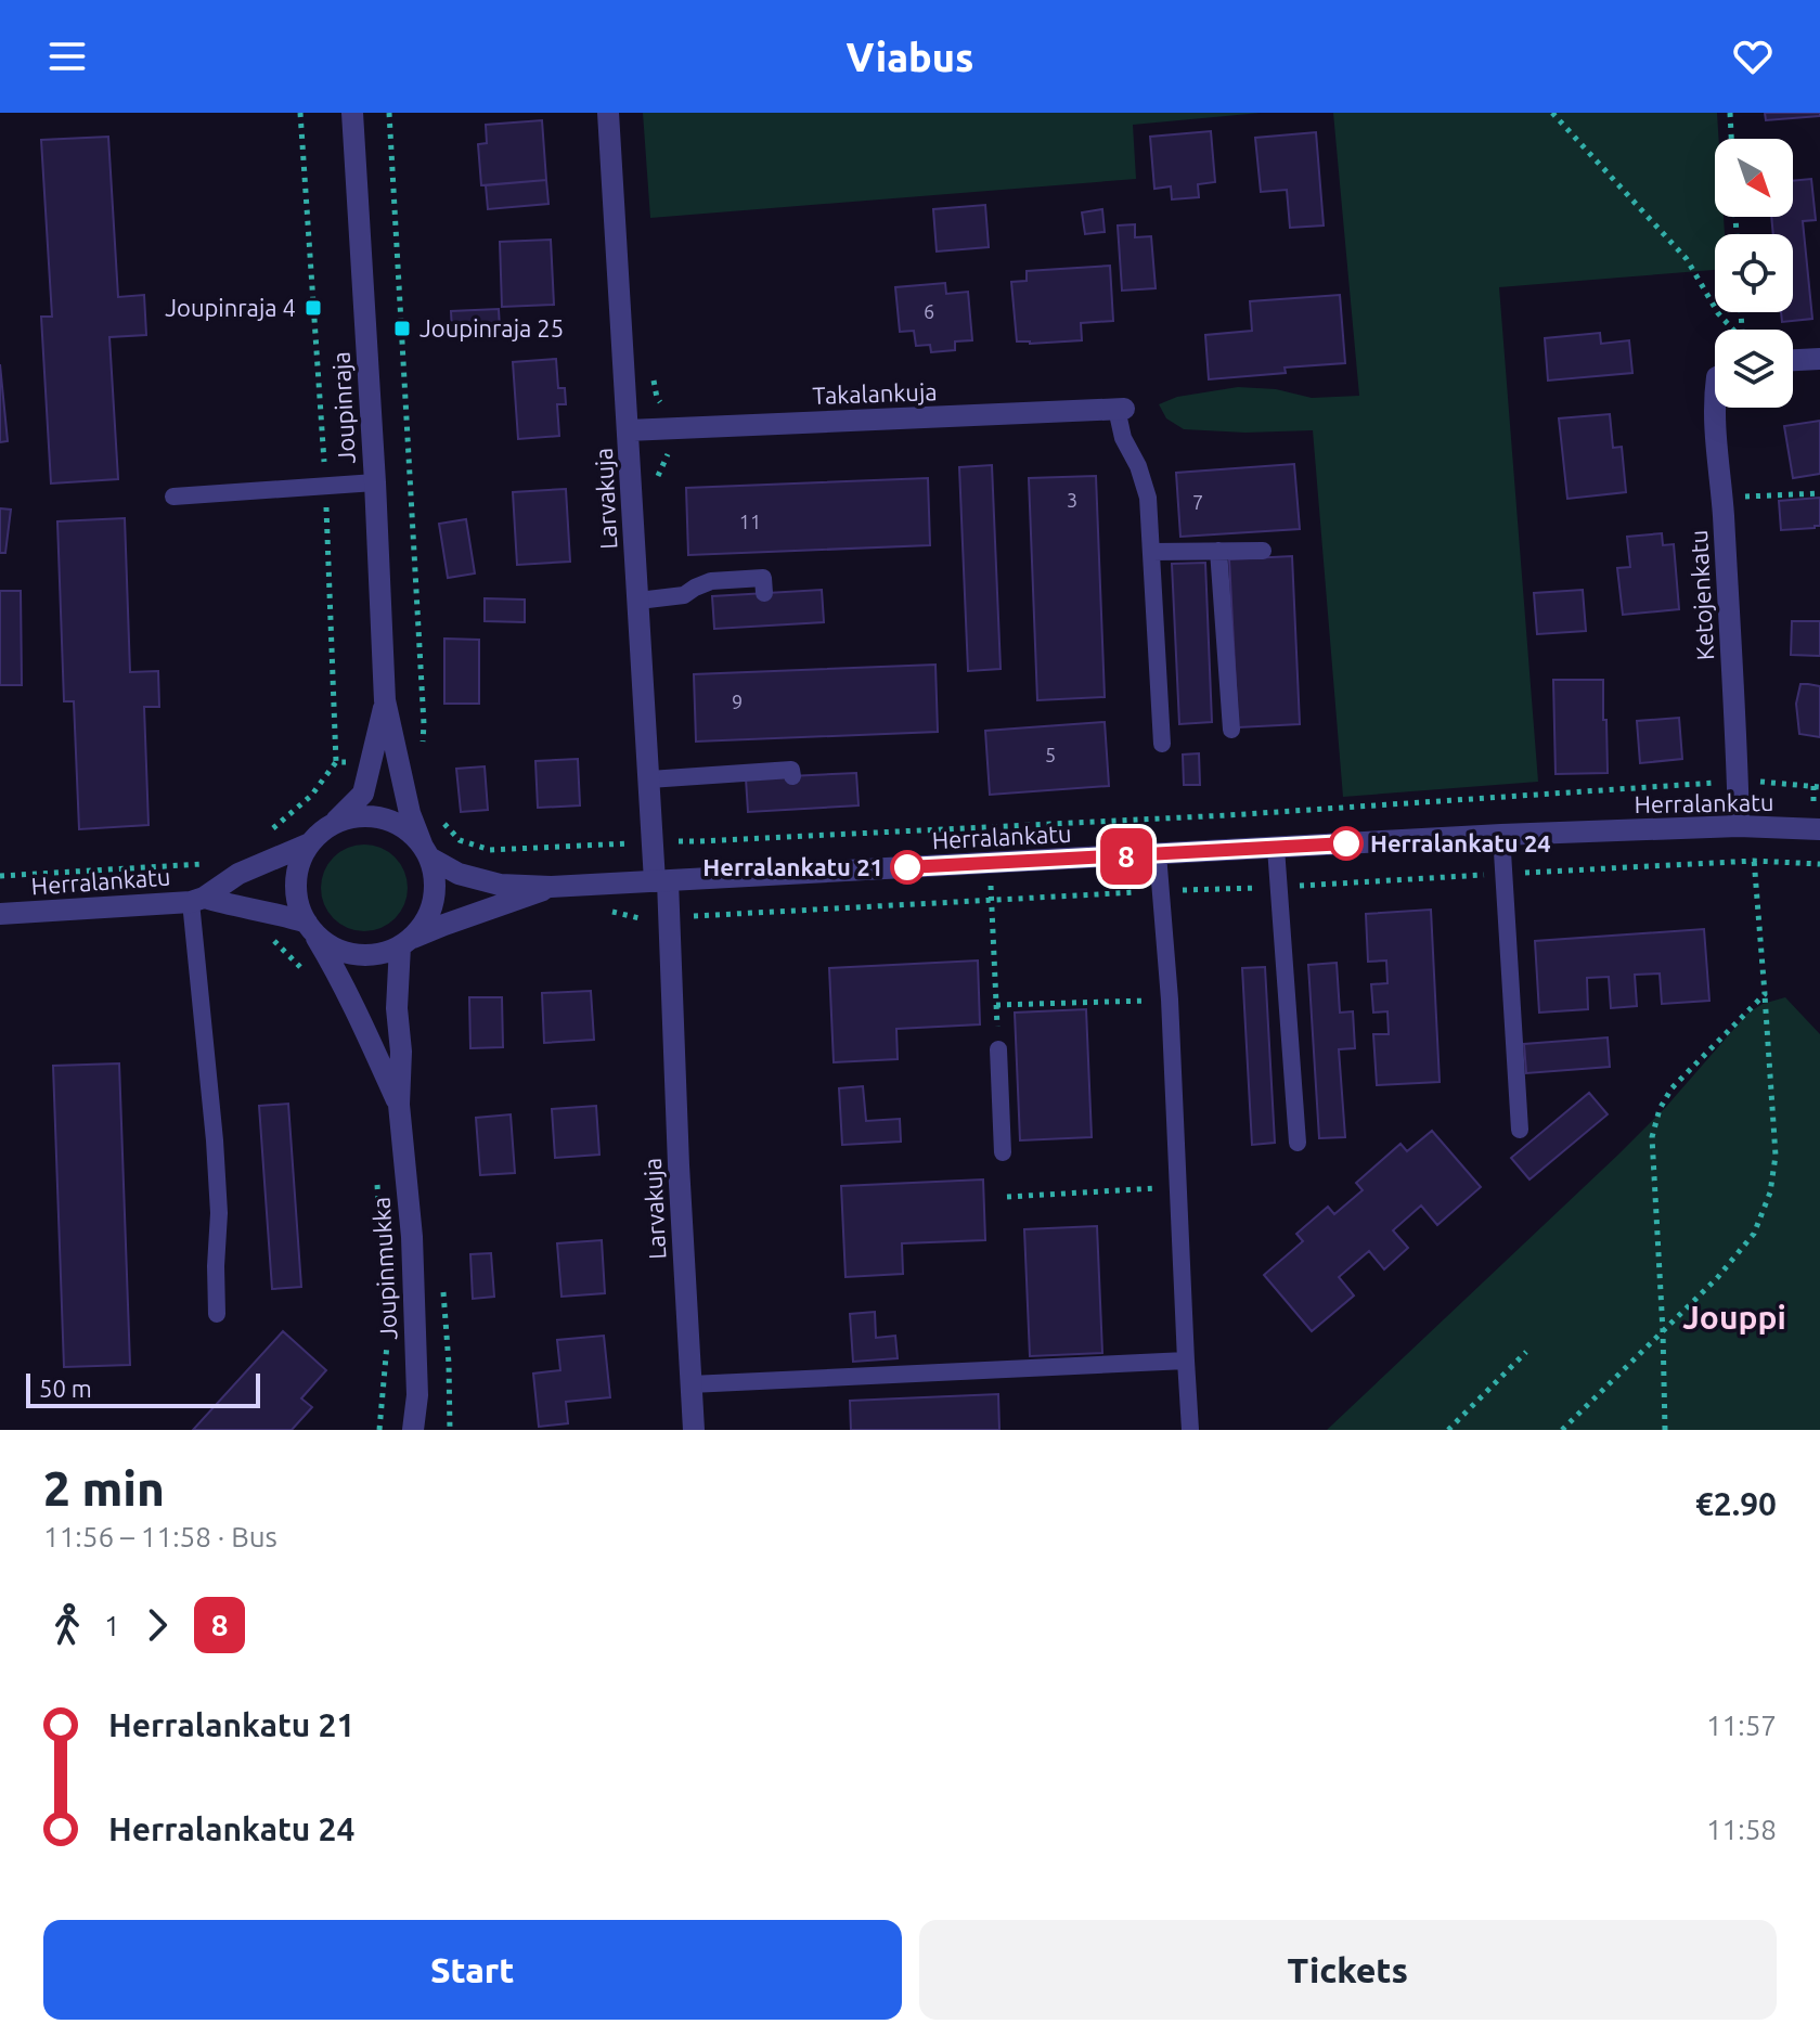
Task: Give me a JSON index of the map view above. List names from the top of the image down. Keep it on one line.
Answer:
{"streets":{"street":["Takalankuja","Joupinraja","Larvakuja","Ketojenkatu","Herralankatu","Joupinmukka"]},"crossings":[["Takalankuja","Larvakuja"],["Joupinraja","Herralankatu"],["Joupinraja","Joupinmukka"],["Larvakuja","Herralankatu"],["Ketojenkatu","Herralankatu"],["Herralankatu","Joupinmukka"]],"districts":["Jouppi"],"places":{"transit":["Joupinraja 4","Joupinraja 25"],"other":["Herralankatu 24","Herralankatu 21"]},"lines":["bus line 8"],"house_numbers":["6","3","7","11","9","5"],"scale_bar":"50 m","north":"bottom right","page":{"header":"Viabus","on_map":"8","scale":"50 m","heading":["2 min","11:56 – 11:58 · Bus","€2.90"],"legs":["1","8"],"list":[{"name":"Herralankatu 21","value":"11:57"},{"name":"Herralankatu 24","value":"11:58"}],"buttons":["Start","Tickets"]}}
